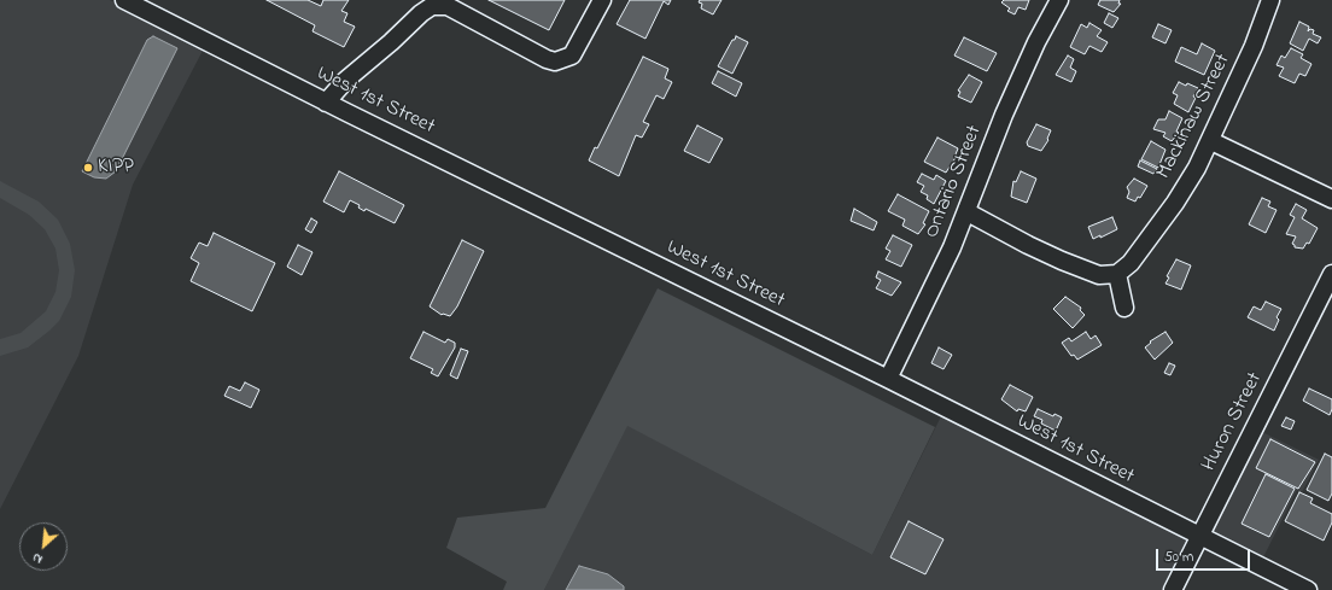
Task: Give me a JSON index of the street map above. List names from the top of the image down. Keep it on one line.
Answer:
{"streets":{"street":["West 1st Street","Mackinaw Street","Ontario Street","Huron Street"]},"crossings":[["West 1st Street","Ontario Street"],["West 1st Street","Huron Street"]],"places":["KIPP"],"scale_bar":"50 m","north":"bottom left"}
